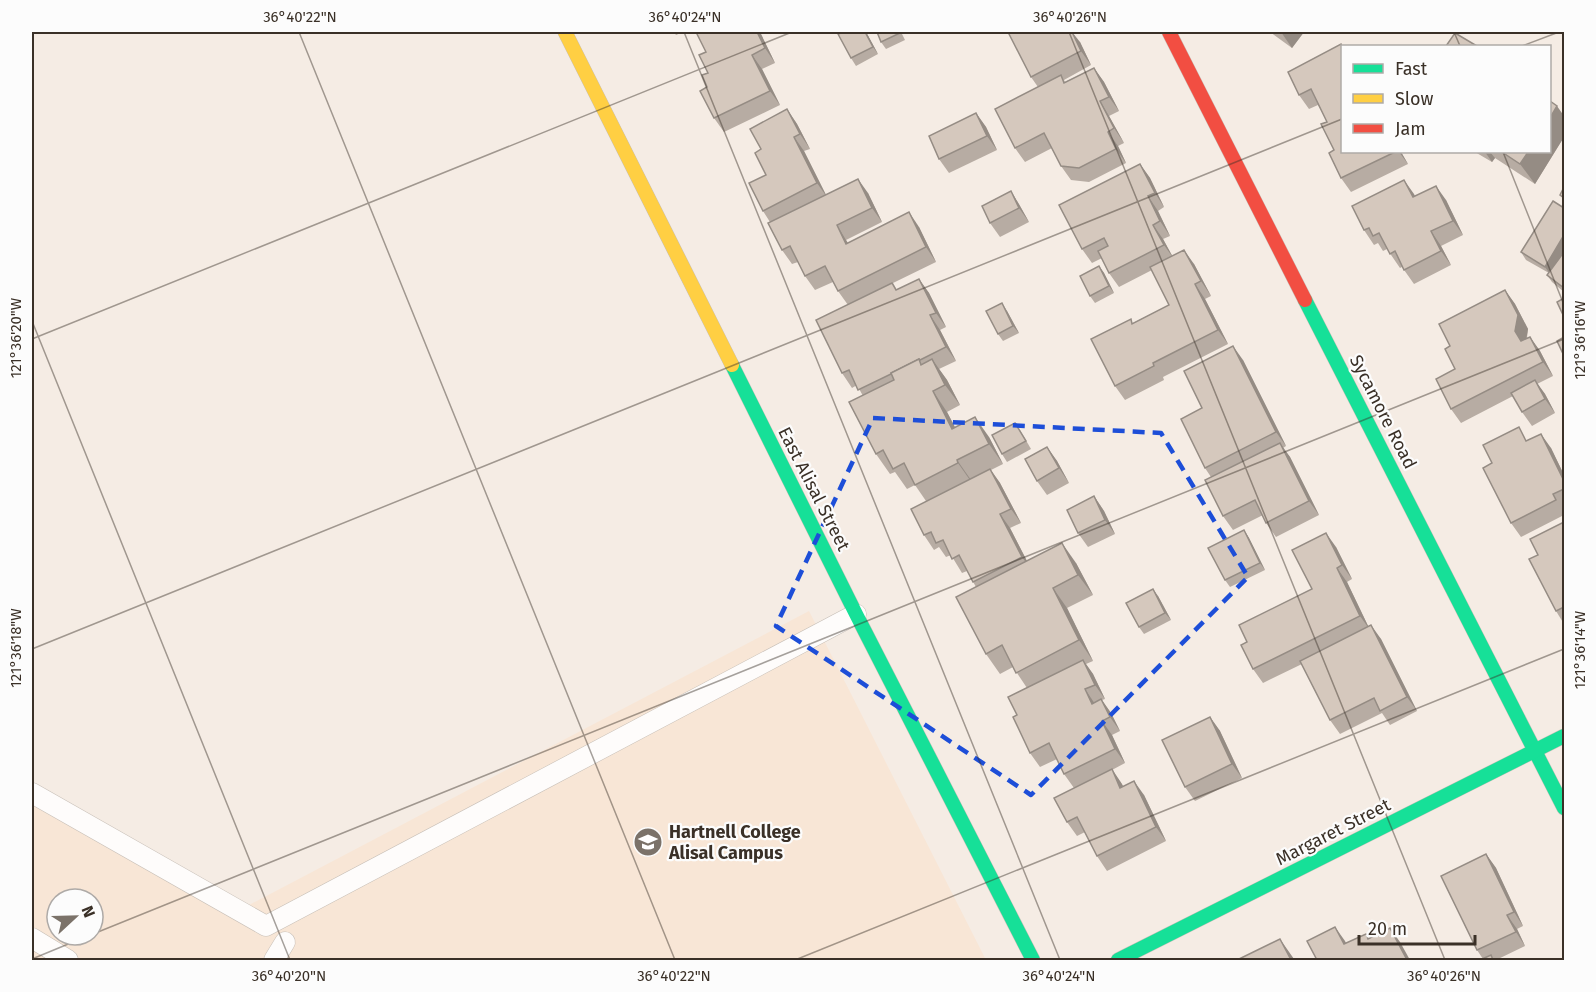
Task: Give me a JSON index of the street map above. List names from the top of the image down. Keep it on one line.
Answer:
{"streets":{"street":["Sycamore Road","East Alisal Street","Margaret Street"]},"crossings":[["Sycamore Road","Margaret Street"]],"places":{"school or university":["Hartnell College Alisal Campus"]},"legend":["Fast","Slow","Jam"],"scale_bar":"20 m","north":"right","coordinates":["36°40'22\"N","36°40'24\"N","36°40'26\"N","121°36'20\"W","121°36'16\"W","121°36'18\"W","121°36'14\"W","36°40'20\"N"]}
